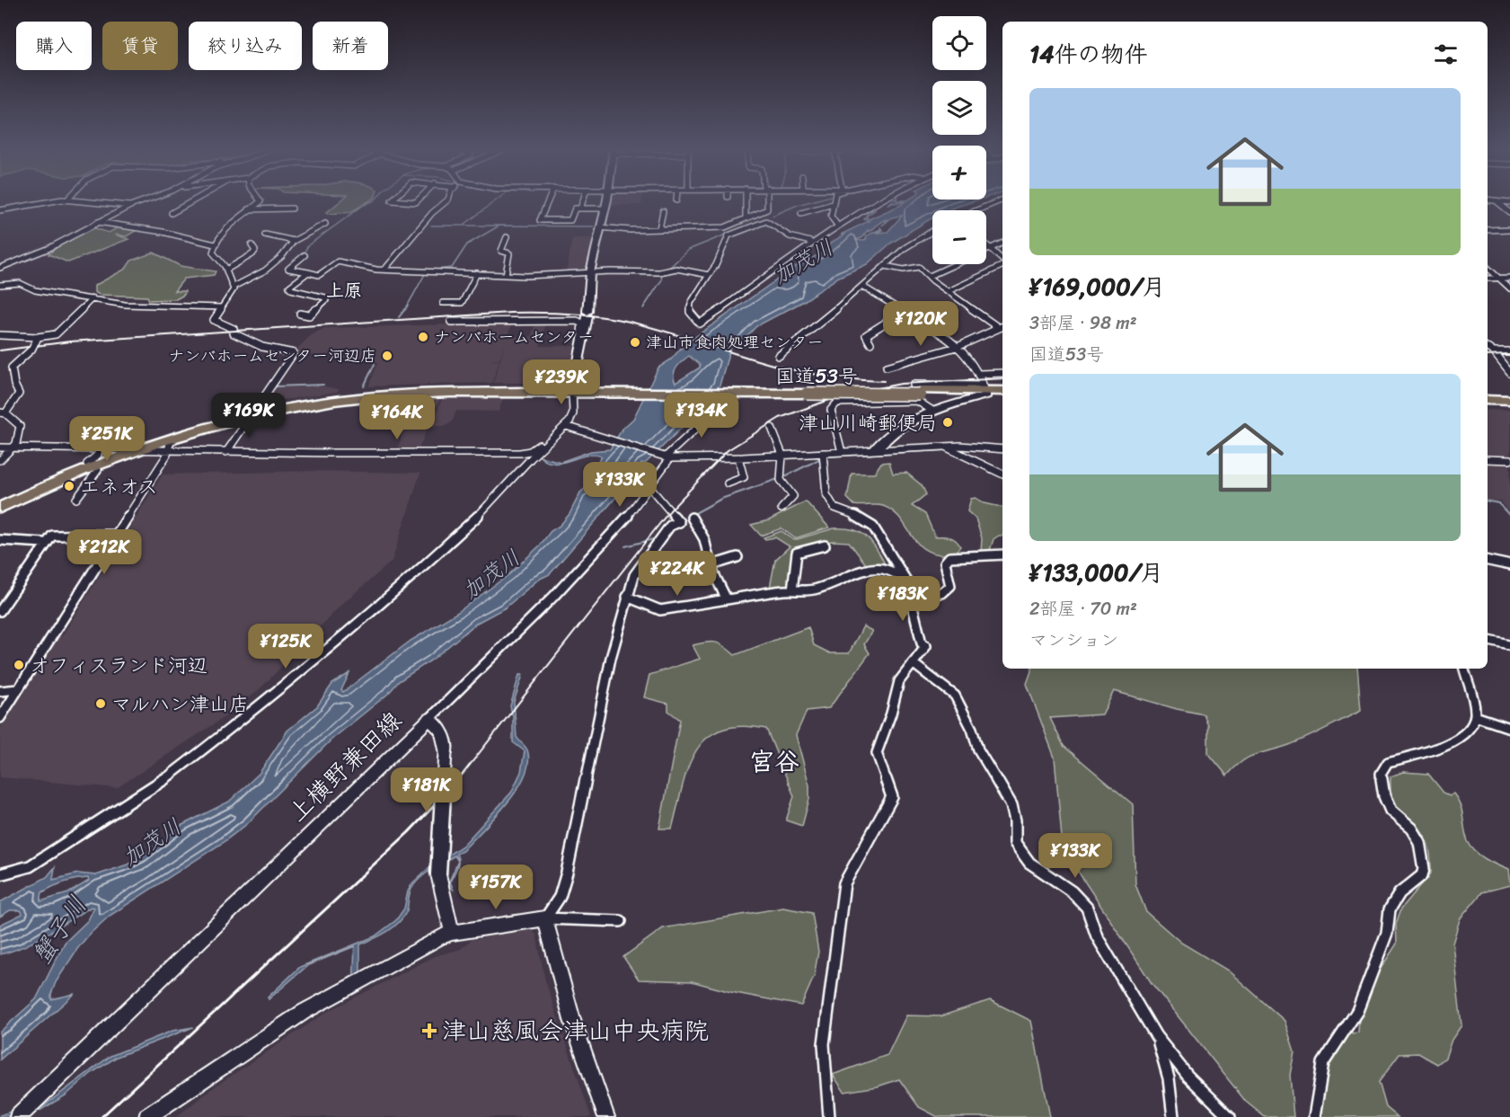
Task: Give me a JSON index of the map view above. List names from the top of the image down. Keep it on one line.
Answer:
{"streets":{"highway":["国道53号"],"main road":["上横野兼田線"]},"districts":["上原","宮谷"],"water":["加茂川","蟹子川"],"places":{"other":["ナンバホームセンター","津山市食肉処理センター","ナンバホームセンター河辺店","津山川崎郵便局","エネオス","オフィスランド河辺","マルハン津山店"],"health":["津山慈風会津山中央病院"]},"page":{"map_buttons":["+","−"],"chip":["購入","賃貸","絞り込み","新着"],"heading":"14件の物件","list":[{"name":"¥169,000/月","note":"3部屋 · 98 m² · 国道53号"},{"name":"¥133,000/月","note":"2部屋 · 70 m² · マンション"}],"price":["¥120K","¥239K","¥169K","¥134K","¥164K","¥251K","¥133K","¥212K","¥224K","¥183K","¥125K","¥181K","¥133K","¥157K"]}}
